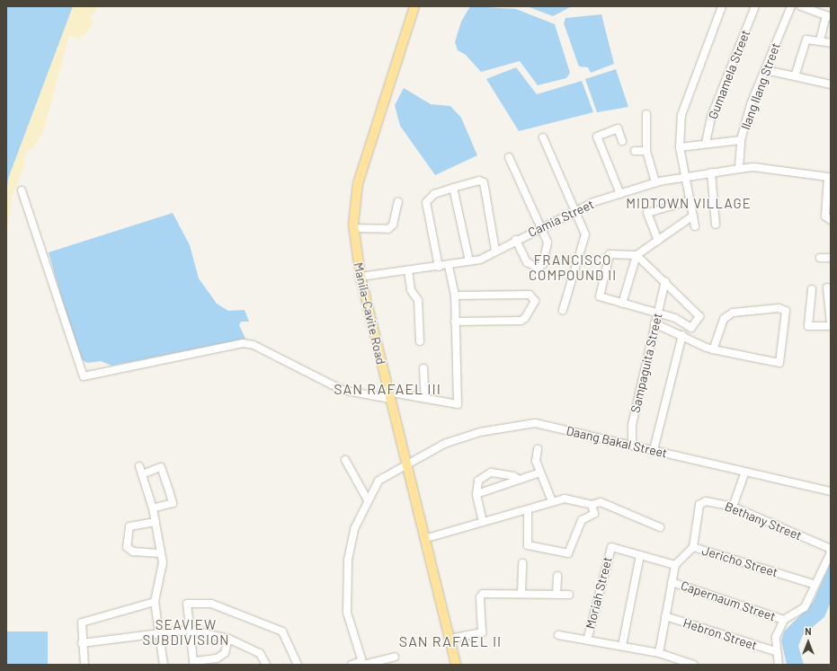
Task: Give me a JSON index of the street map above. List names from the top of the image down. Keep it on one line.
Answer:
{"streets":{"main road":["Manila-Cavite Road"],"street":["Gumamela Street","Ilang Ilang Street","Camia Street","Sampaguita Street","Daang Bakal Street","Bethany Street","Jericho Street","Moriah Street","Capernaum Street","Hebron Street"]},"crossings":[["Ilang Ilang Street","Camia Street"],["Camia Street","Manila-Cavite Road"],["Manila-Cavite Road","Daang Bakal Street"],["Sampaguita Street","Daang Bakal Street"],["Bethany Street","Jericho Street"]],"districts":["MIDTOWN VILLAGE","FRANCISCO COMPOUND II","SAN RAFAEL III","SEAVIEW SUBDIVISION","SAN RAFAEL II"],"north":"top"}
